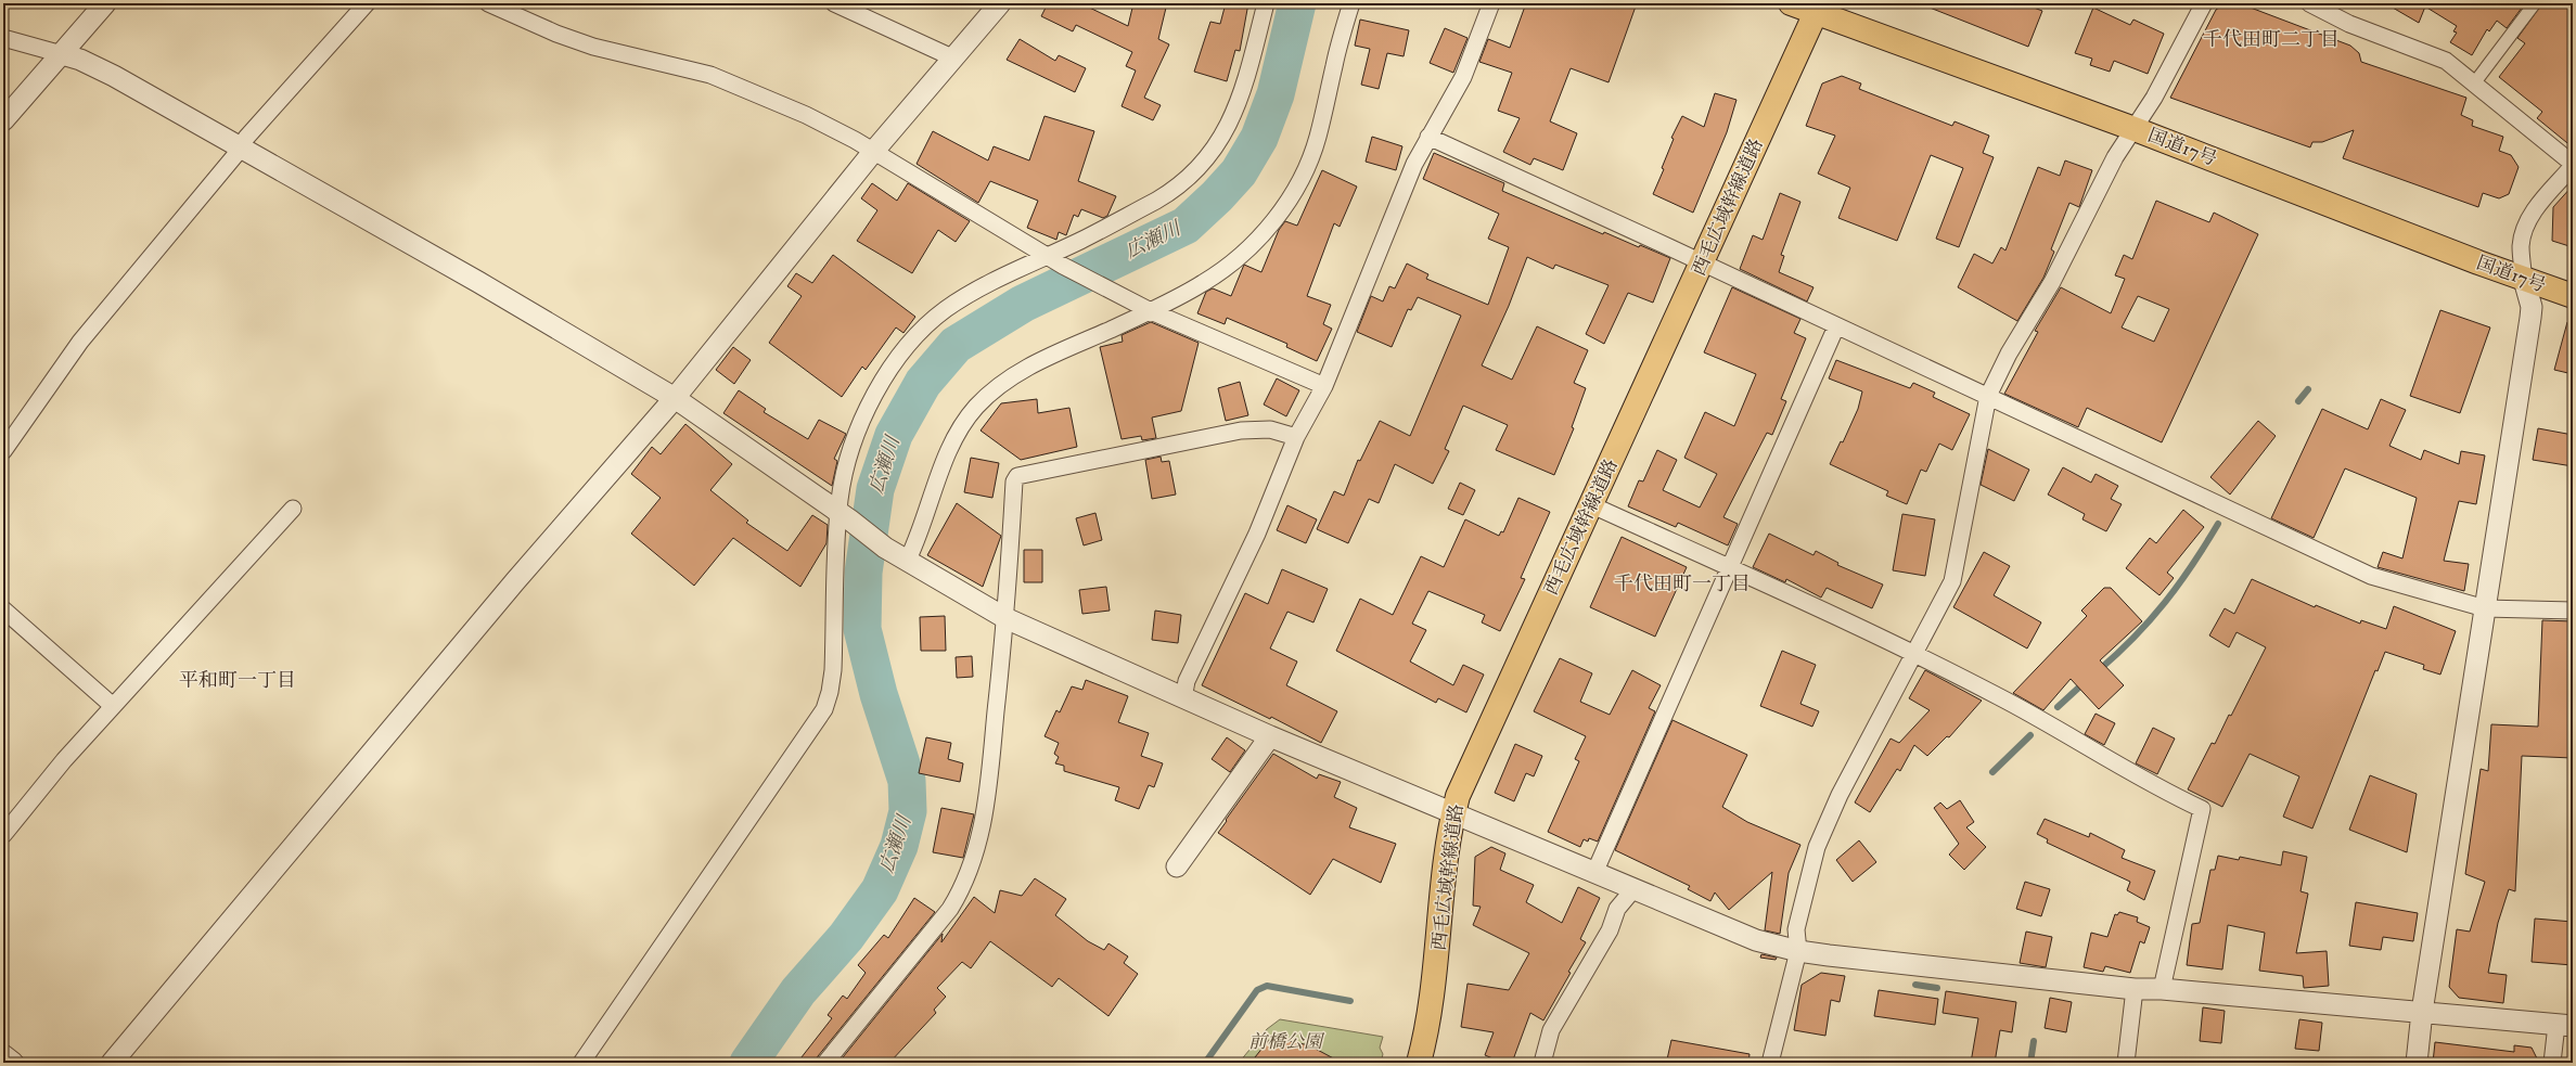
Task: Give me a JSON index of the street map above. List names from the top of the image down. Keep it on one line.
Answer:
{"streets":{"main road":["国道17号","西毛広域幹線道路"]},"crossings":[["国道17号","西毛広域幹線道路"]],"districts":["千代田町二丁目","千代田町一丁目","平和町一丁目"],"water":["広瀬川"],"parks":["前橋公園"]}
